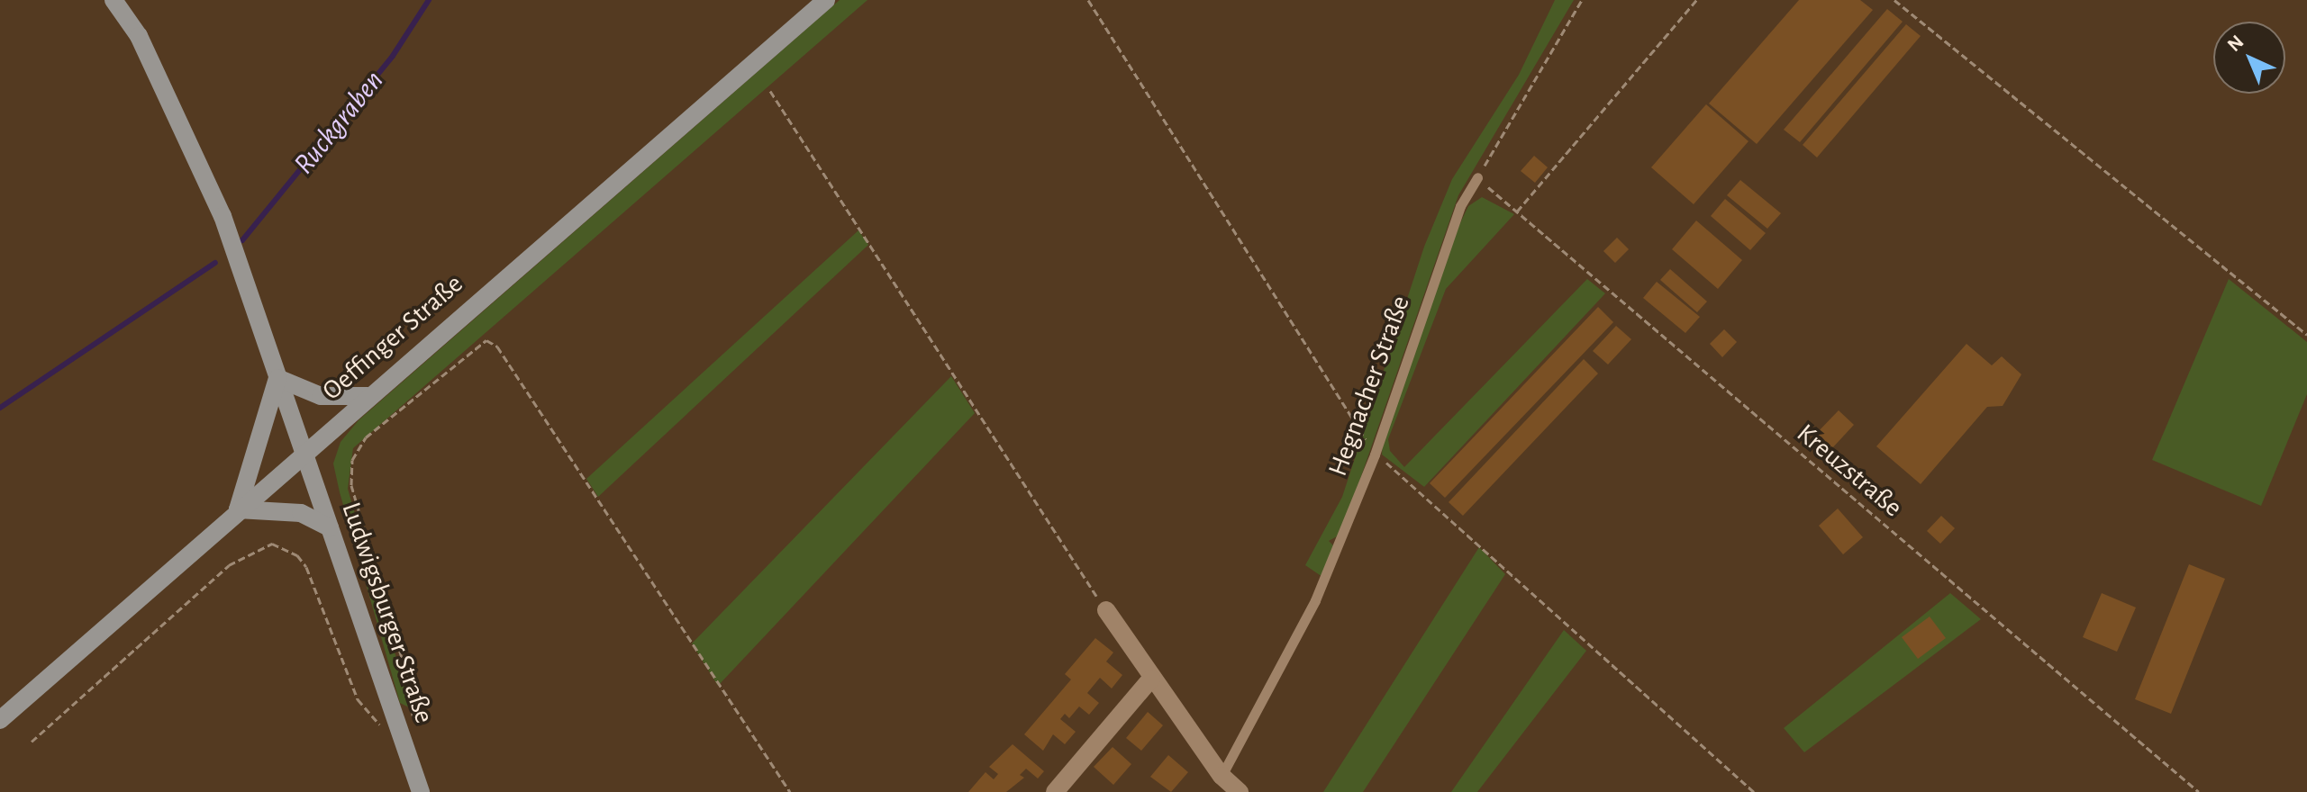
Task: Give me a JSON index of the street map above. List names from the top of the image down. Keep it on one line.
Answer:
{"streets":{"main road":["Oeffinger Straße","Ludwigsburger Straße"],"street":["Hegnacher Straße"],"path":["Kreuzstraße"]},"crossings":[["Oeffinger Straße","Ludwigsburger Straße"],["Hegnacher Straße","Kreuzstraße"]],"water":["Ruckgraben"],"north":"top left"}
